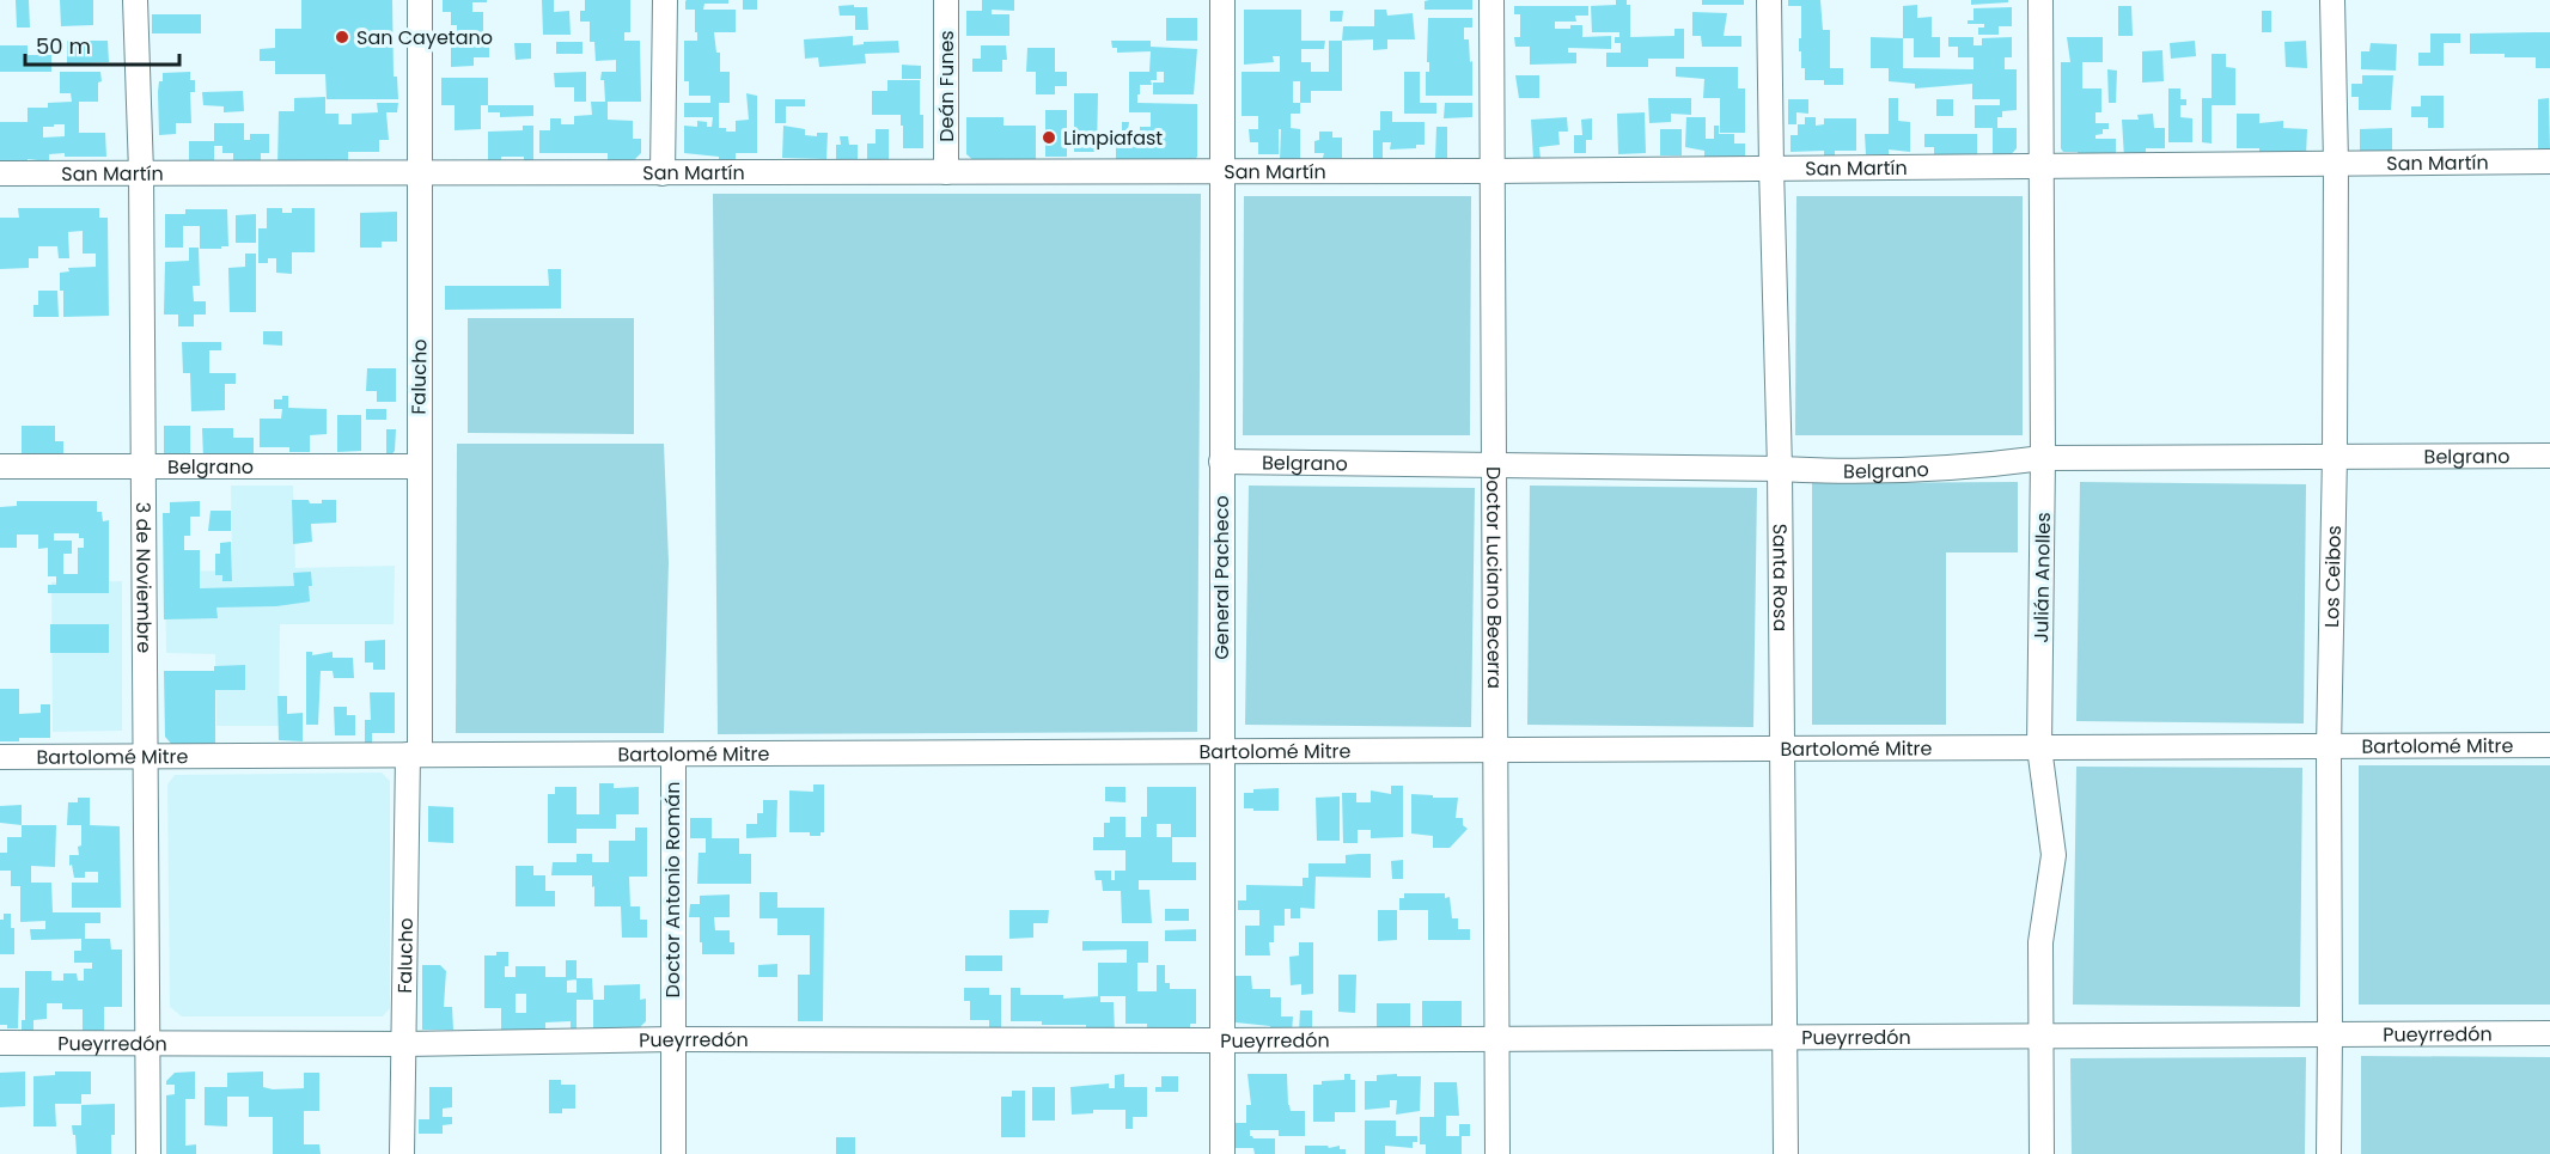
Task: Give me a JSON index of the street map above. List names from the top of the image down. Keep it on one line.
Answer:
{"streets":{"street":["Deán Funes","San Martín","Falucho","Belgrano","3 de Noviembre","Santa Rosa","Los Ceibos","General Pacheco","Doctor Luciano Becerra","Julián Anolles","Bartolomé Mitre","Doctor Antonio Román","Pueyrredón"]},"crossings":[["Deán Funes","San Martín"],["San Martín","Falucho"],["San Martín","3 de Noviembre"],["San Martín","Santa Rosa"],["San Martín","Los Ceibos"],["San Martín","General Pacheco"],["San Martín","Doctor Luciano Becerra"],["San Martín","Julián Anolles"],["Falucho","Belgrano"],["Falucho","Bartolomé Mitre"],["Falucho","Pueyrredón"],["Belgrano","3 de Noviembre"],["Belgrano","Santa Rosa"],["Belgrano","Los Ceibos"],["Belgrano","General Pacheco"],["Belgrano","Doctor Luciano Becerra"],["Belgrano","Julián Anolles"],["3 de Noviembre","Bartolomé Mitre"],["3 de Noviembre","Pueyrredón"],["Santa Rosa","Bartolomé Mitre"],["Santa Rosa","Pueyrredón"],["Los Ceibos","Bartolomé Mitre"],["Los Ceibos","Pueyrredón"],["General Pacheco","Bartolomé Mitre"],["General Pacheco","Pueyrredón"],["Doctor Luciano Becerra","Bartolomé Mitre"],["Doctor Luciano Becerra","Pueyrredón"],["Julián Anolles","Bartolomé Mitre"],["Julián Anolles","Pueyrredón"],["Bartolomé Mitre","Doctor Antonio Román"],["Doctor Antonio Román","Pueyrredón"]],"places":["San Cayetano","Limpiafast"],"scale_bar":"50 m"}
